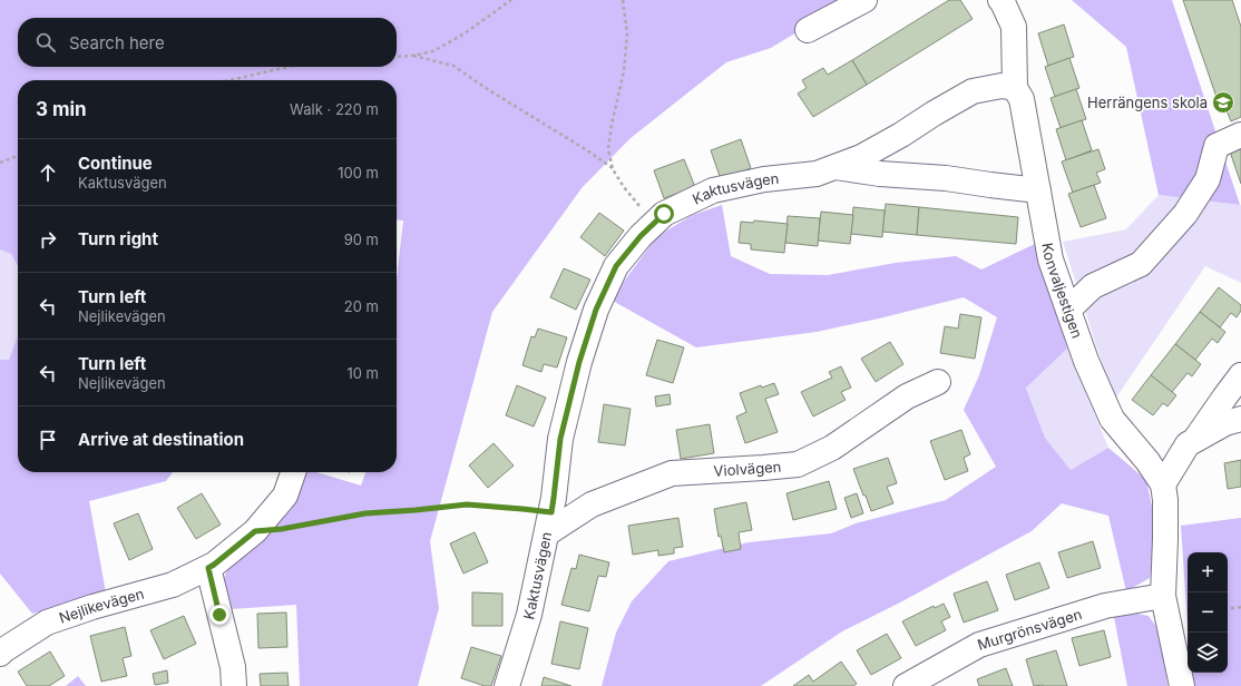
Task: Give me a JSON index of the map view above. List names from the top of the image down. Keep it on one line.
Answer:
{"streets":{"street":["Kaktusvägen","Konvaljestigen","Violvägen","Nejlikevägen","Murgrönsvägen"]},"crossings":[["Kaktusvägen","Konvaljestigen"],["Kaktusvägen","Violvägen"],["Konvaljestigen","Murgrönsvägen"]],"places":{"school or university":["Herrängens skola"]},"page":{"search":"Search here","heading":["3 min","Walk · 220 m"],"list":[["Continue","Kaktusvägen","100 m"],["Turn right","90 m"],["Turn left","Nejlikevägen","20 m"],["Turn left","Nejlikevägen","10 m"],"Arrive at destination"],"map_buttons":["+","−"]}}
